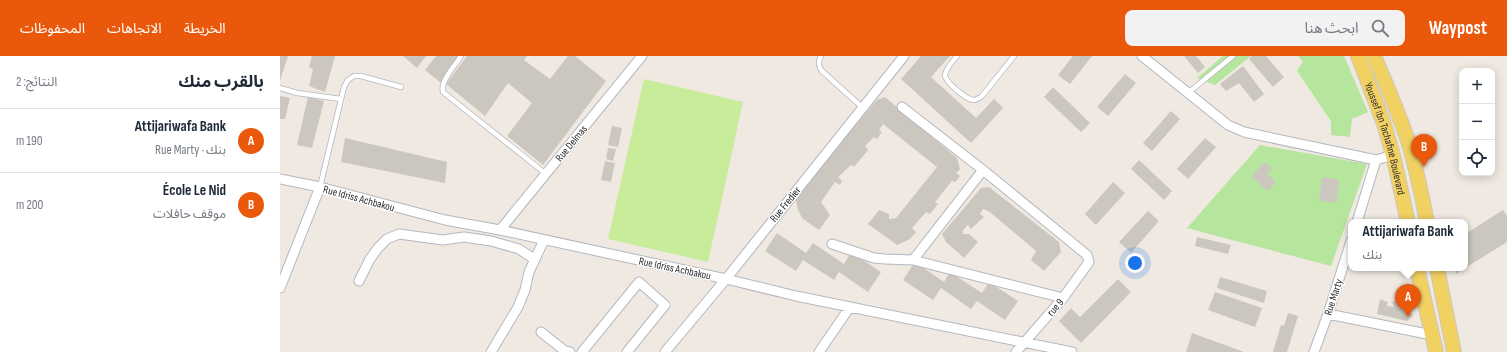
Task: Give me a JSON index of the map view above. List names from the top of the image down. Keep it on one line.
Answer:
{"streets":{"main road":["Youssef Ibn Tachafine Boulevard"],"street":["Rue Delmas","Rue Idriss Achbakou","Rue Fredier","Rue Marty","rue 9"]},"crossings":[["Rue Delmas","Rue Idriss Achbakou"],["Rue Idriss Achbakou","Rue Fredier"],["Rue Idriss Achbakou","rue 9"]],"page":{"header":"Waypost","search":"ابحث هنا","nav":["الخريطة","الاتجاهات","المحفوظات"],"heading":["بالقرب منك","النتائج: 2"],"map_buttons":["+","−"],"list":[{"mark":"A","name":"Attijariwafa Bank","note":"بنك · Rue Marty","value":"190 m"},{"mark":"B","name":"École Le Nid","note":"موقف حافلات","value":"200 m"}],"pins":["B","A"],"popup":["Attijariwafa Bank","بنك"]}}
